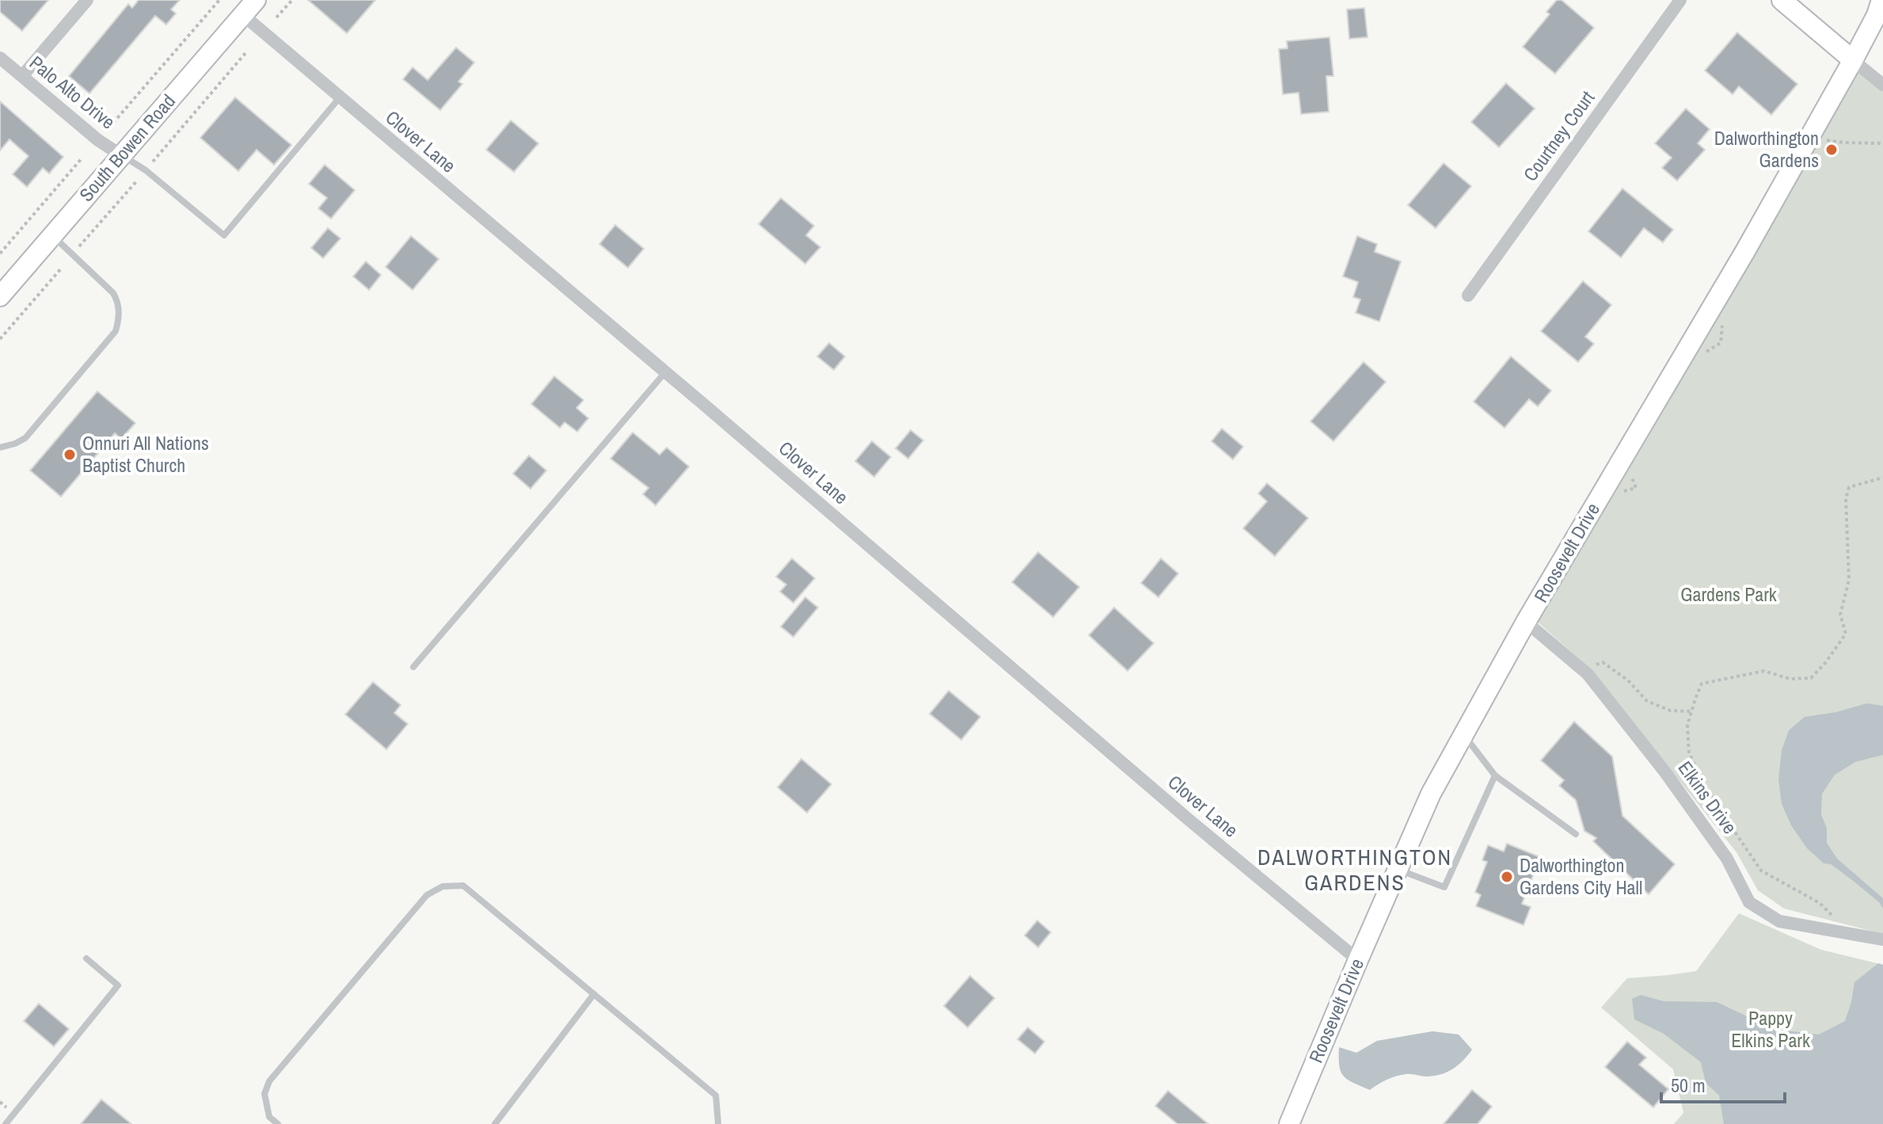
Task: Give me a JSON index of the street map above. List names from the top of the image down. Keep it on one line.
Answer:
{"streets":{"street":["Palo Alto Drive","Courtney Court","Clover Lane","South Bowen Road","Roosevelt Drive","Elkins Drive"]},"crossings":[["Palo Alto Drive","South Bowen Road"],["Clover Lane","South Bowen Road"],["Clover Lane","Roosevelt Drive"],["Roosevelt Drive","Elkins Drive"]],"districts":["DALWORTHINGTON GARDENS"],"parks":["Gardens Park","Pappy Elkins Park"],"places":["Dalworthington Gardens","Onnuri All Nations Baptist Church","Dalworthington Gardens City Hall"],"scale_bar":"50 m"}
